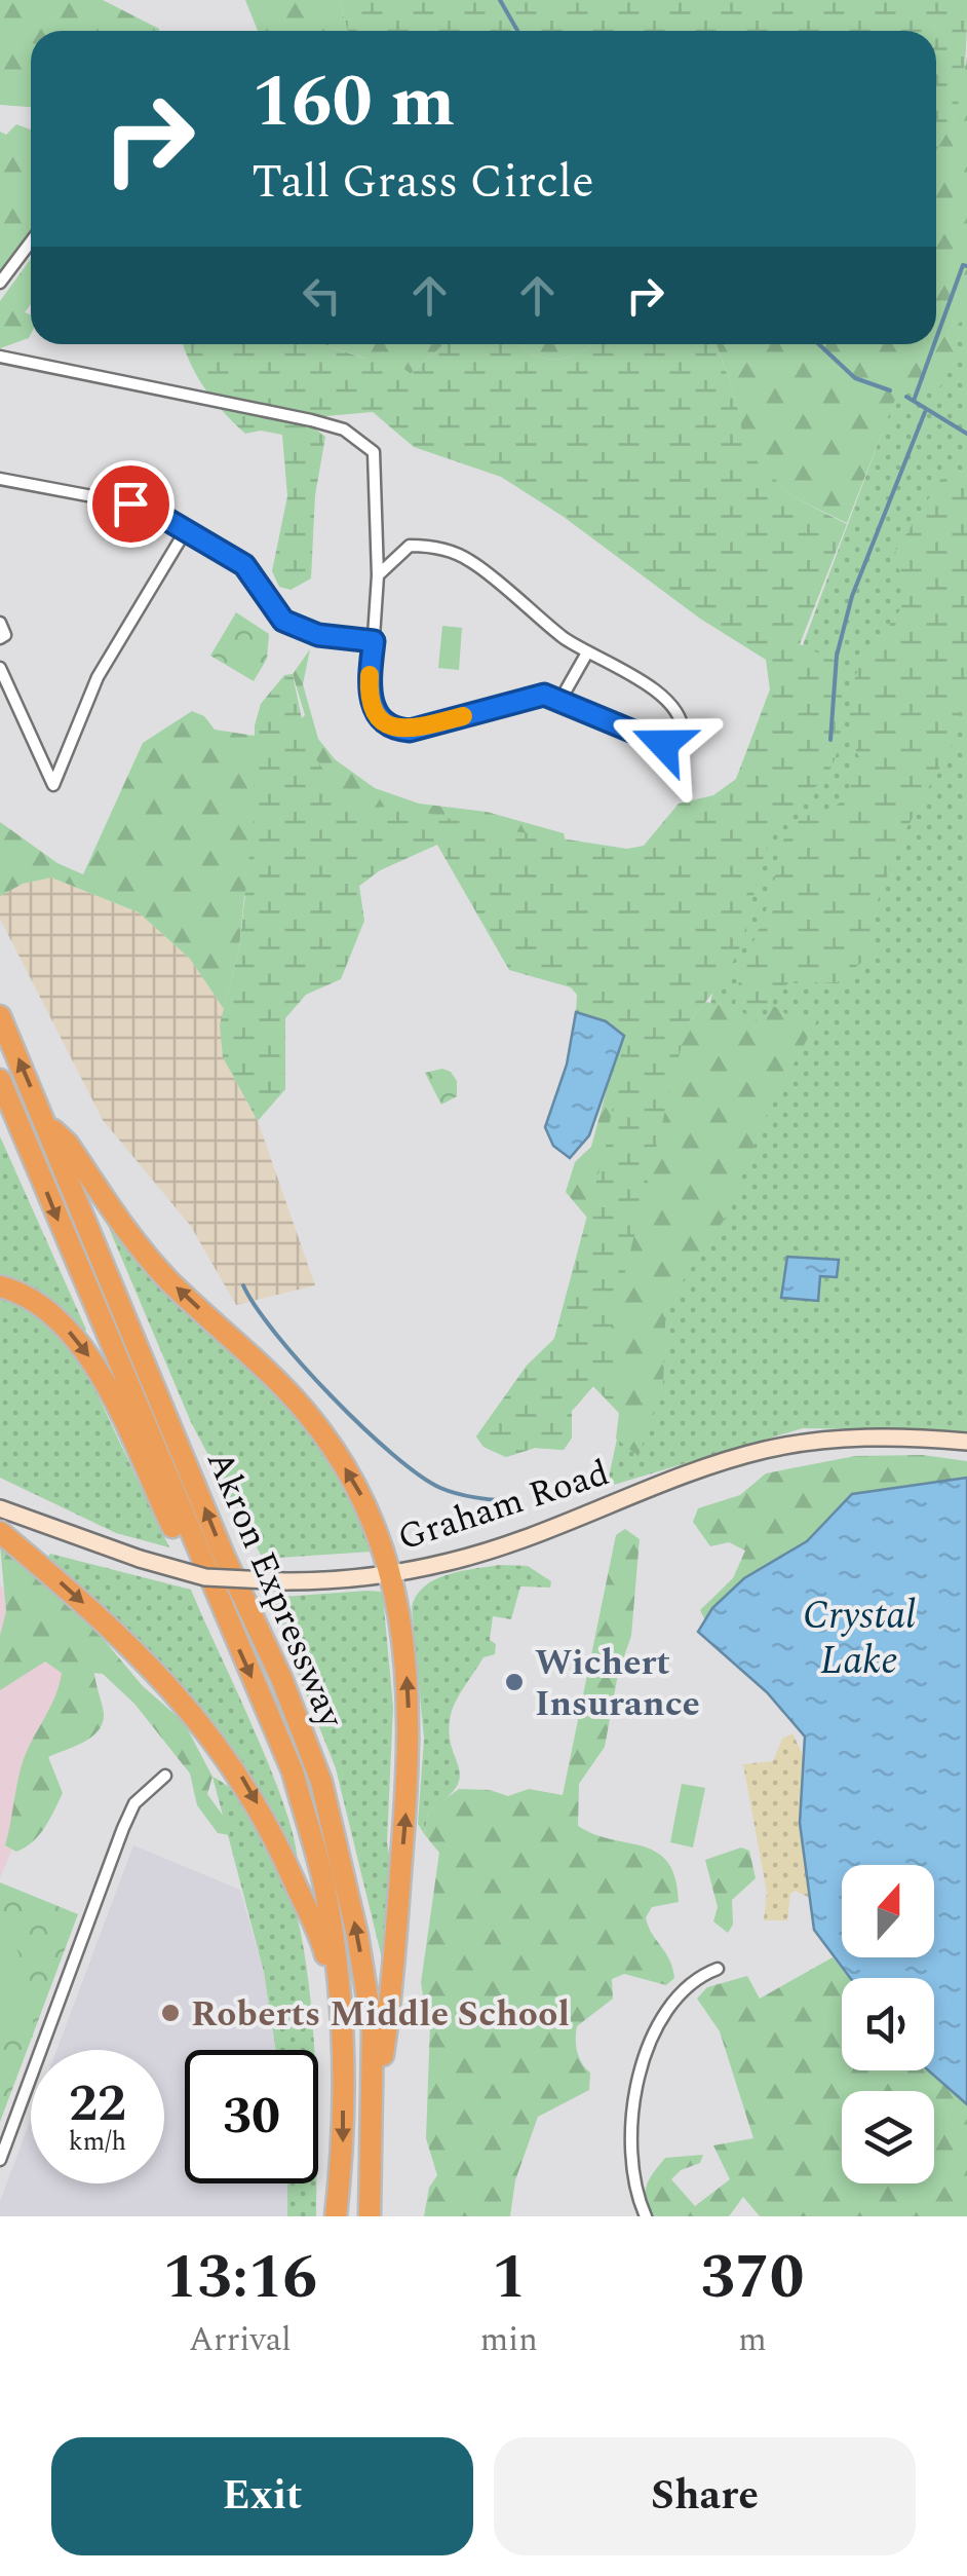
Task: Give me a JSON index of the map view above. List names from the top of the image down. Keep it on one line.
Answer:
{"streets":{"highway":["Akron Expressway"],"main road":["Graham Road"]},"water":["Crystal Lake"],"places":["Wichert Insurance","Roberts Middle School"],"north":"top","page":{"turn":["160 m","Tall Grass Circle"],"speed":"22 km/h","limit":"30","eta":["13:16","Arrival","1","min","370","m"],"buttons":["Exit","Share"]}}
